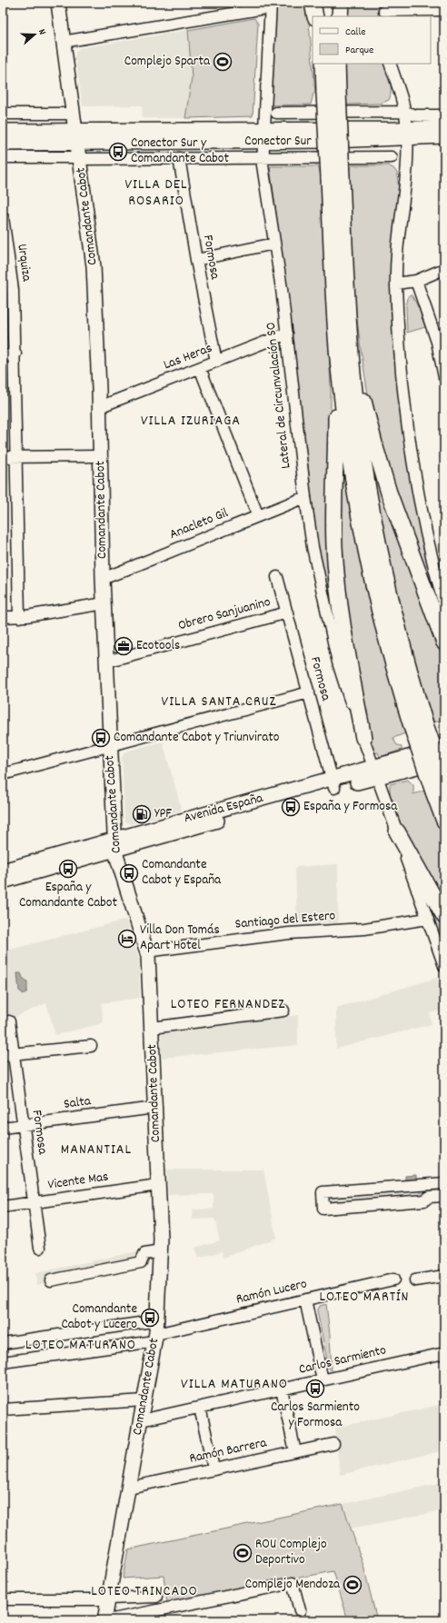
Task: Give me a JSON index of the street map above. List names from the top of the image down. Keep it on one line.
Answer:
{"streets":{"main road":["Conector Sur","Comandante Cabot","Avenida España"],"street":["Formosa","Urquiza","Las Heras","Lateral de Circunvalación SO","Anacleto Gil","Obrero Sanjuanino","Santiago del Estero","Salta","Vicente Mas","Ramón Lucero","Carlos Sarmiento","Ramón Barrera"]},"crossings":[["Conector Sur","Comandante Cabot"],["Conector Sur","Lateral de Circunvalación SO"],["Comandante Cabot","Las Heras"],["Comandante Cabot","Anacleto Gil"],["Comandante Cabot","Obrero Sanjuanino"],["Comandante Cabot","Avenida España"],["Comandante Cabot","Santiago del Estero"],["Comandante Cabot","Salta"],["Comandante Cabot","Vicente Mas"],["Comandante Cabot","Ramón Lucero"],["Comandante Cabot","Carlos Sarmiento"],["Comandante Cabot","Ramón Barrera"],["Formosa","Las Heras"],["Formosa","Obrero Sanjuanino"],["Formosa","Avenida España"],["Formosa","Salta"],["Formosa","Vicente Mas"],["Las Heras","Lateral de Circunvalación SO"],["Lateral de Circunvalación SO","Anacleto Gil"],["Lateral de Circunvalación SO","Avenida España"],["Lateral de Circunvalación SO","Santiago del Estero"]],"districts":["VILLA DEL ROSARIO","VILLA IZURIAGA","VILLA SANTA CRUZ","LOTEO FERNANDEZ","MANANTIAL","LOTEO MARTÍN","LOTEO MATURANO","VILLA MATURANO","LOTEO TRINCADO"],"places":{"sports":["Complejo Sparta","ROU Complejo Deportivo","Complejo Mendoza"],"bus stop":["Conector Sur y Comandante Cabot","Comandante Cabot y Triunvirato","España y Formosa","España y Comandante Cabot","Comandante Cabot y España","Comandante Cabot y Lucero","Carlos Sarmiento y Formosa"],"office":["Ecotools"],"fuel station":["YPF"],"hotel":["Villa Don Tomás Apart Hotel"]},"legend":["Calle","Parque"],"north":"right"}
